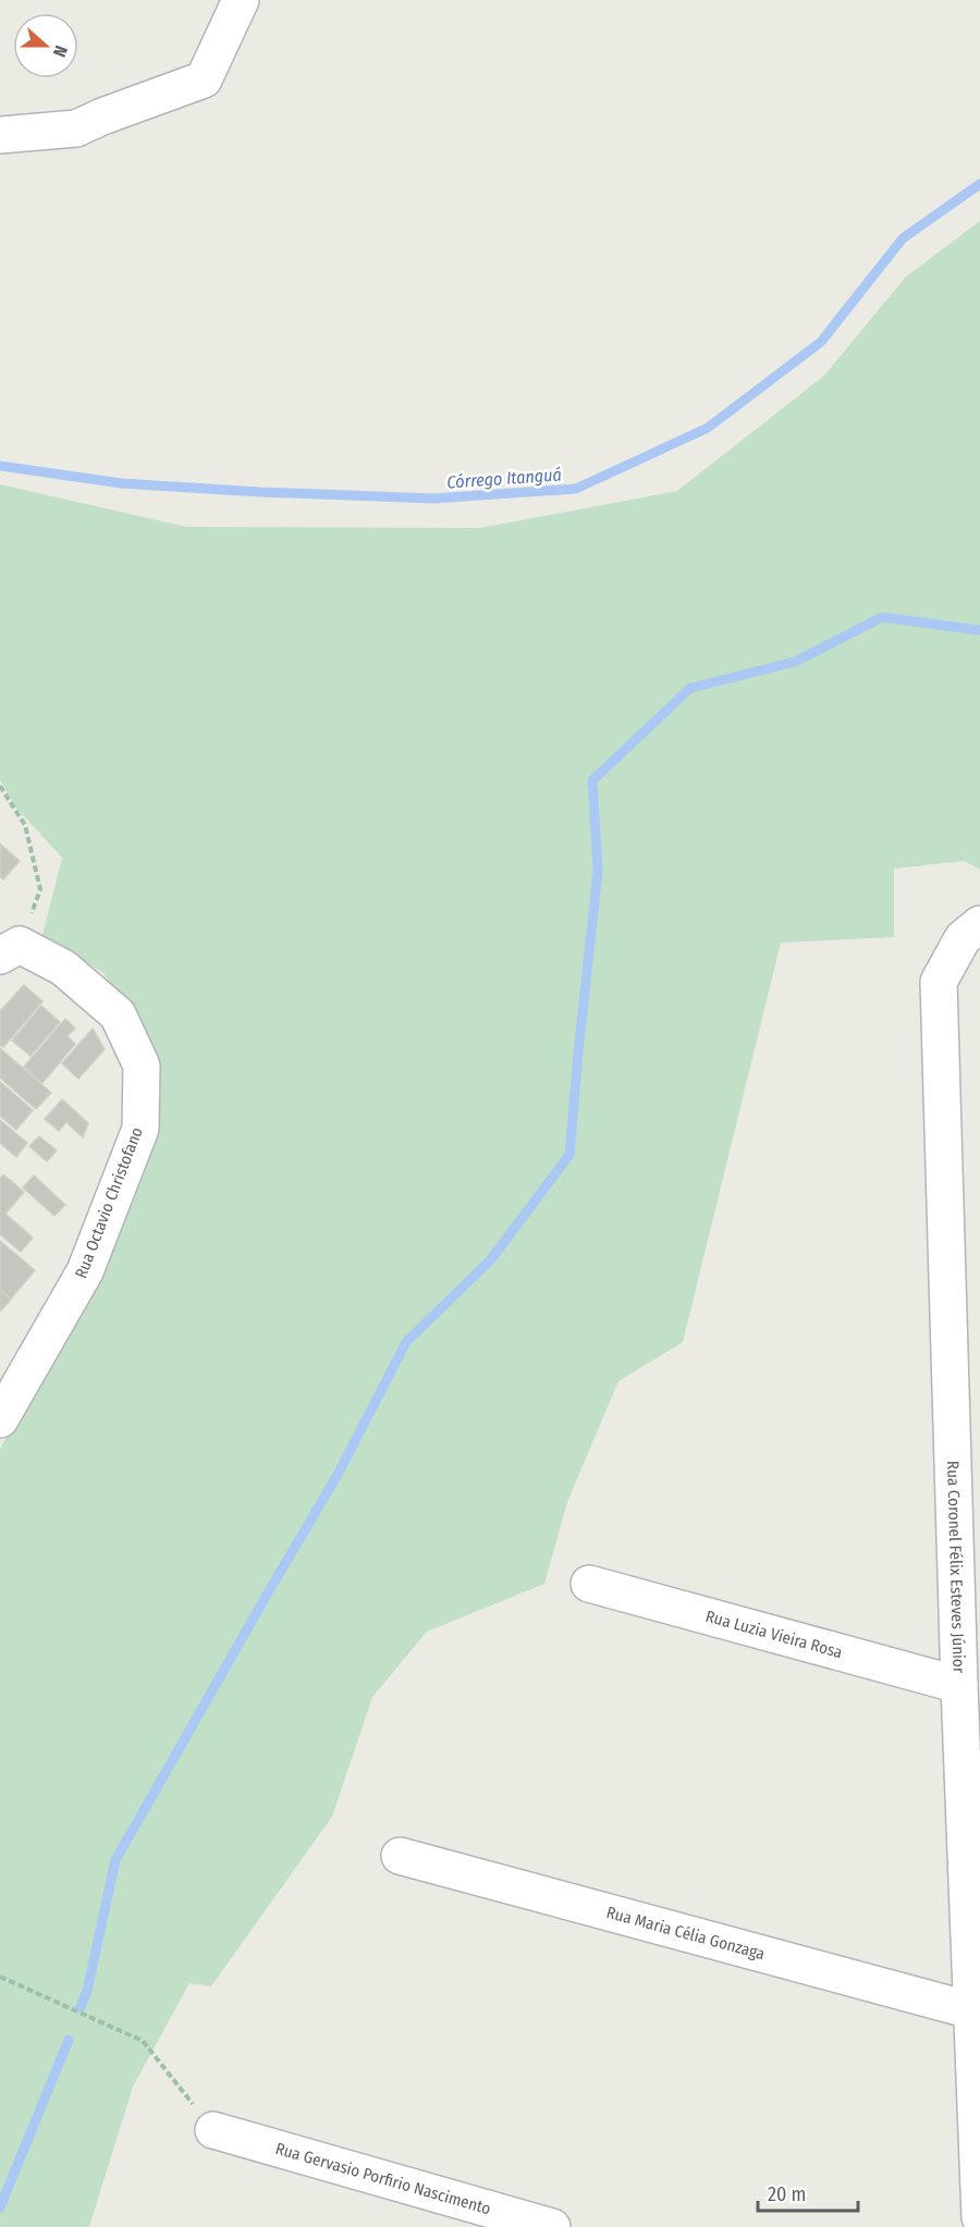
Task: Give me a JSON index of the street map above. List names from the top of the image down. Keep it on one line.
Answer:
{"streets":{"street":["Rua Octavio Christofano","Rua Coronel Félix Esteves Júnior","Rua Luzia Vieira Rosa","Rua Maria Célia Gonzaga","Rua Gervasio Porfirio Nascimento"]},"crossings":[["Rua Coronel Félix Esteves Júnior","Rua Luzia Vieira Rosa"],["Rua Coronel Félix Esteves Júnior","Rua Maria Célia Gonzaga"]],"water":["Córrego Itanguá"],"scale_bar":"20 m","north":"right"}
